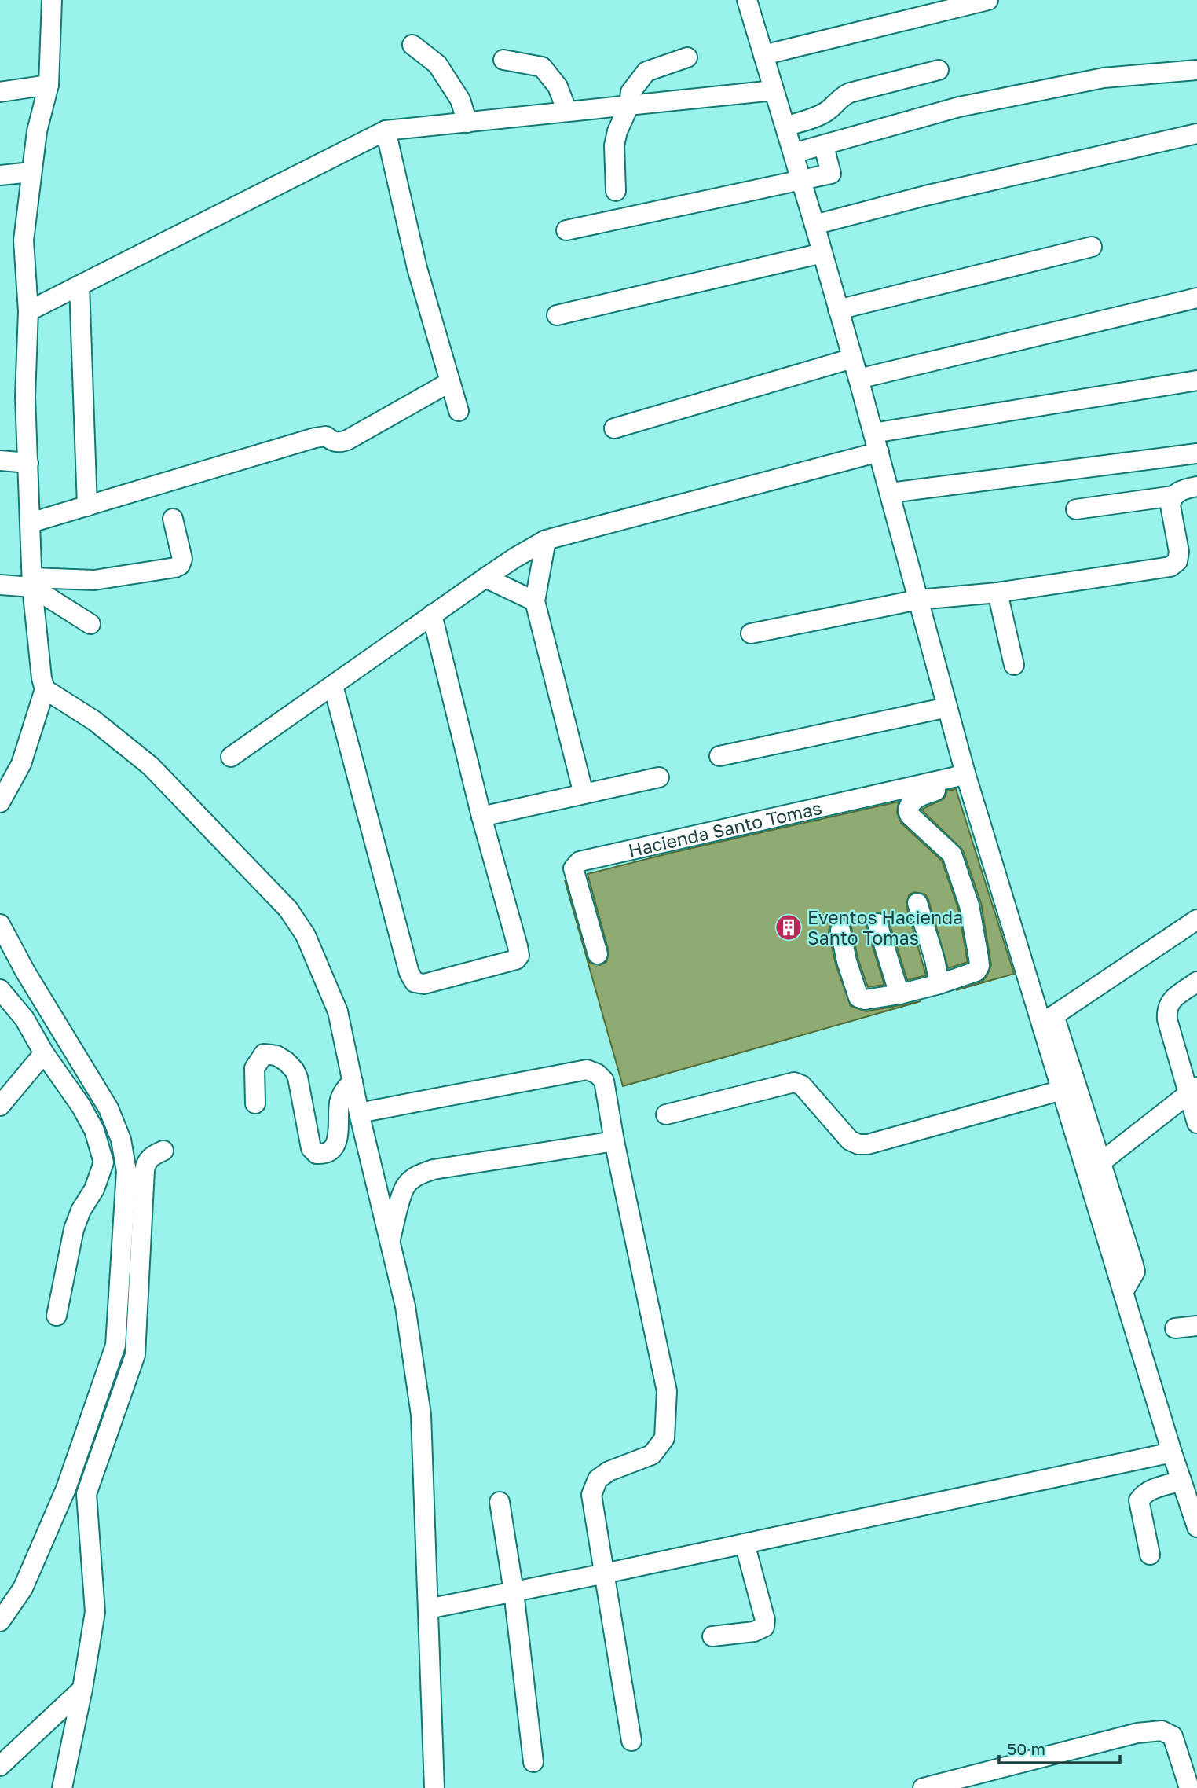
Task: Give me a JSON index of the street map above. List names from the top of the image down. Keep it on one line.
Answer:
{"streets":{"street":["Hacienda Santo Tomas"]},"places":{"building":["Eventos Hacienda Santo Tomas"]},"scale_bar":"50 m"}
